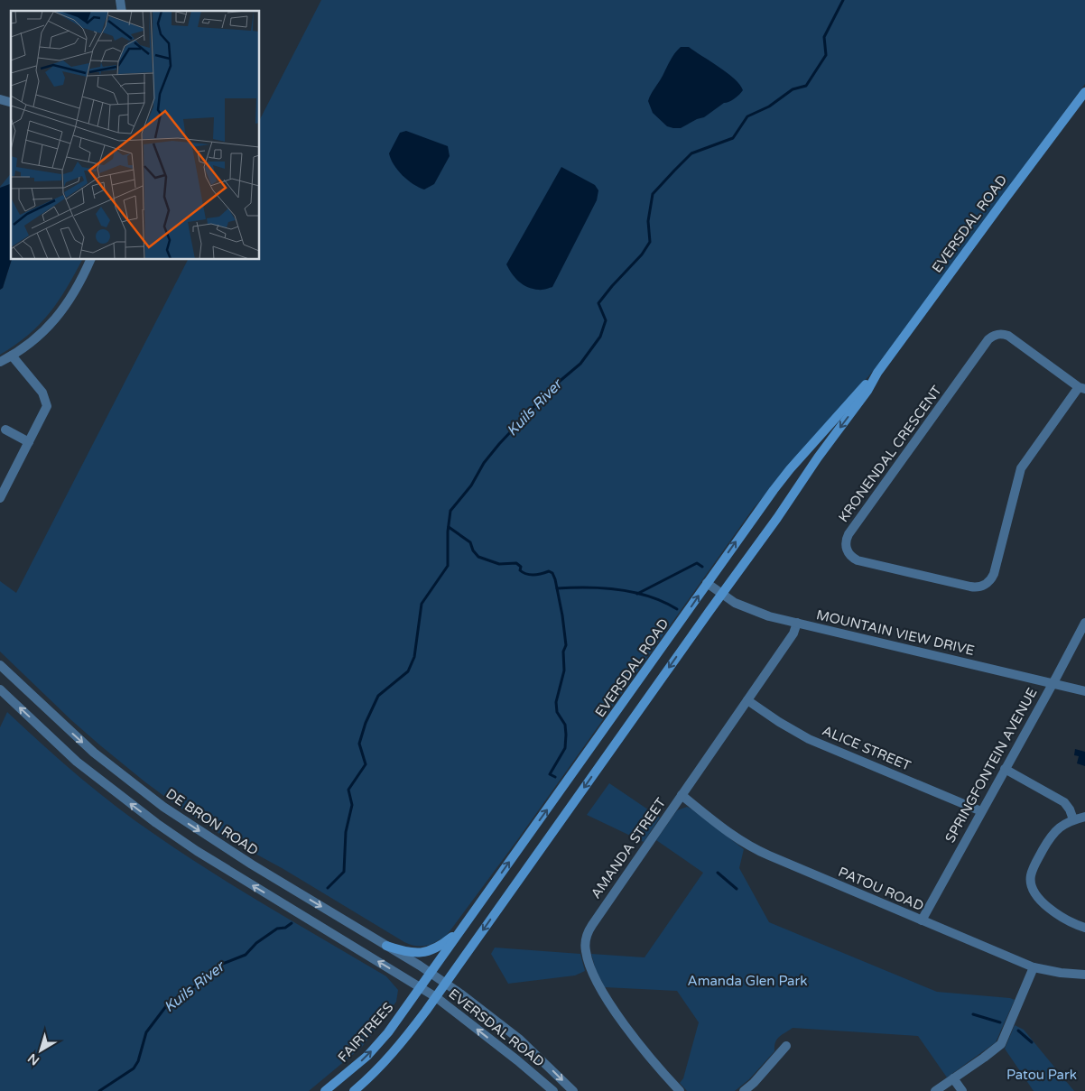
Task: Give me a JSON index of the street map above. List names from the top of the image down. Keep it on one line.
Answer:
{"streets":{"main road":["EVERSDAL ROAD","FAIRTREES"],"street":["KRONENDAL CRESCENT","MOUNTAIN VIEW DRIVE","ALICE STREET","SPRINGFONTEIN AVENUE","DE BRON ROAD","AMANDA STREET","PATOU ROAD"]},"crossings":[["EVERSDAL ROAD","MOUNTAIN VIEW DRIVE"],["EVERSDAL ROAD","DE BRON ROAD"],["EVERSDAL ROAD","FAIRTREES"],["MOUNTAIN VIEW DRIVE","SPRINGFONTEIN AVENUE"],["MOUNTAIN VIEW DRIVE","AMANDA STREET"],["ALICE STREET","SPRINGFONTEIN AVENUE"],["ALICE STREET","AMANDA STREET"],["SPRINGFONTEIN AVENUE","PATOU ROAD"],["DE BRON ROAD","FAIRTREES"],["AMANDA STREET","PATOU ROAD"]],"water":["Kuils River"],"parks":["Amanda Glen Park","Patou Park"],"north":"bottom left"}
